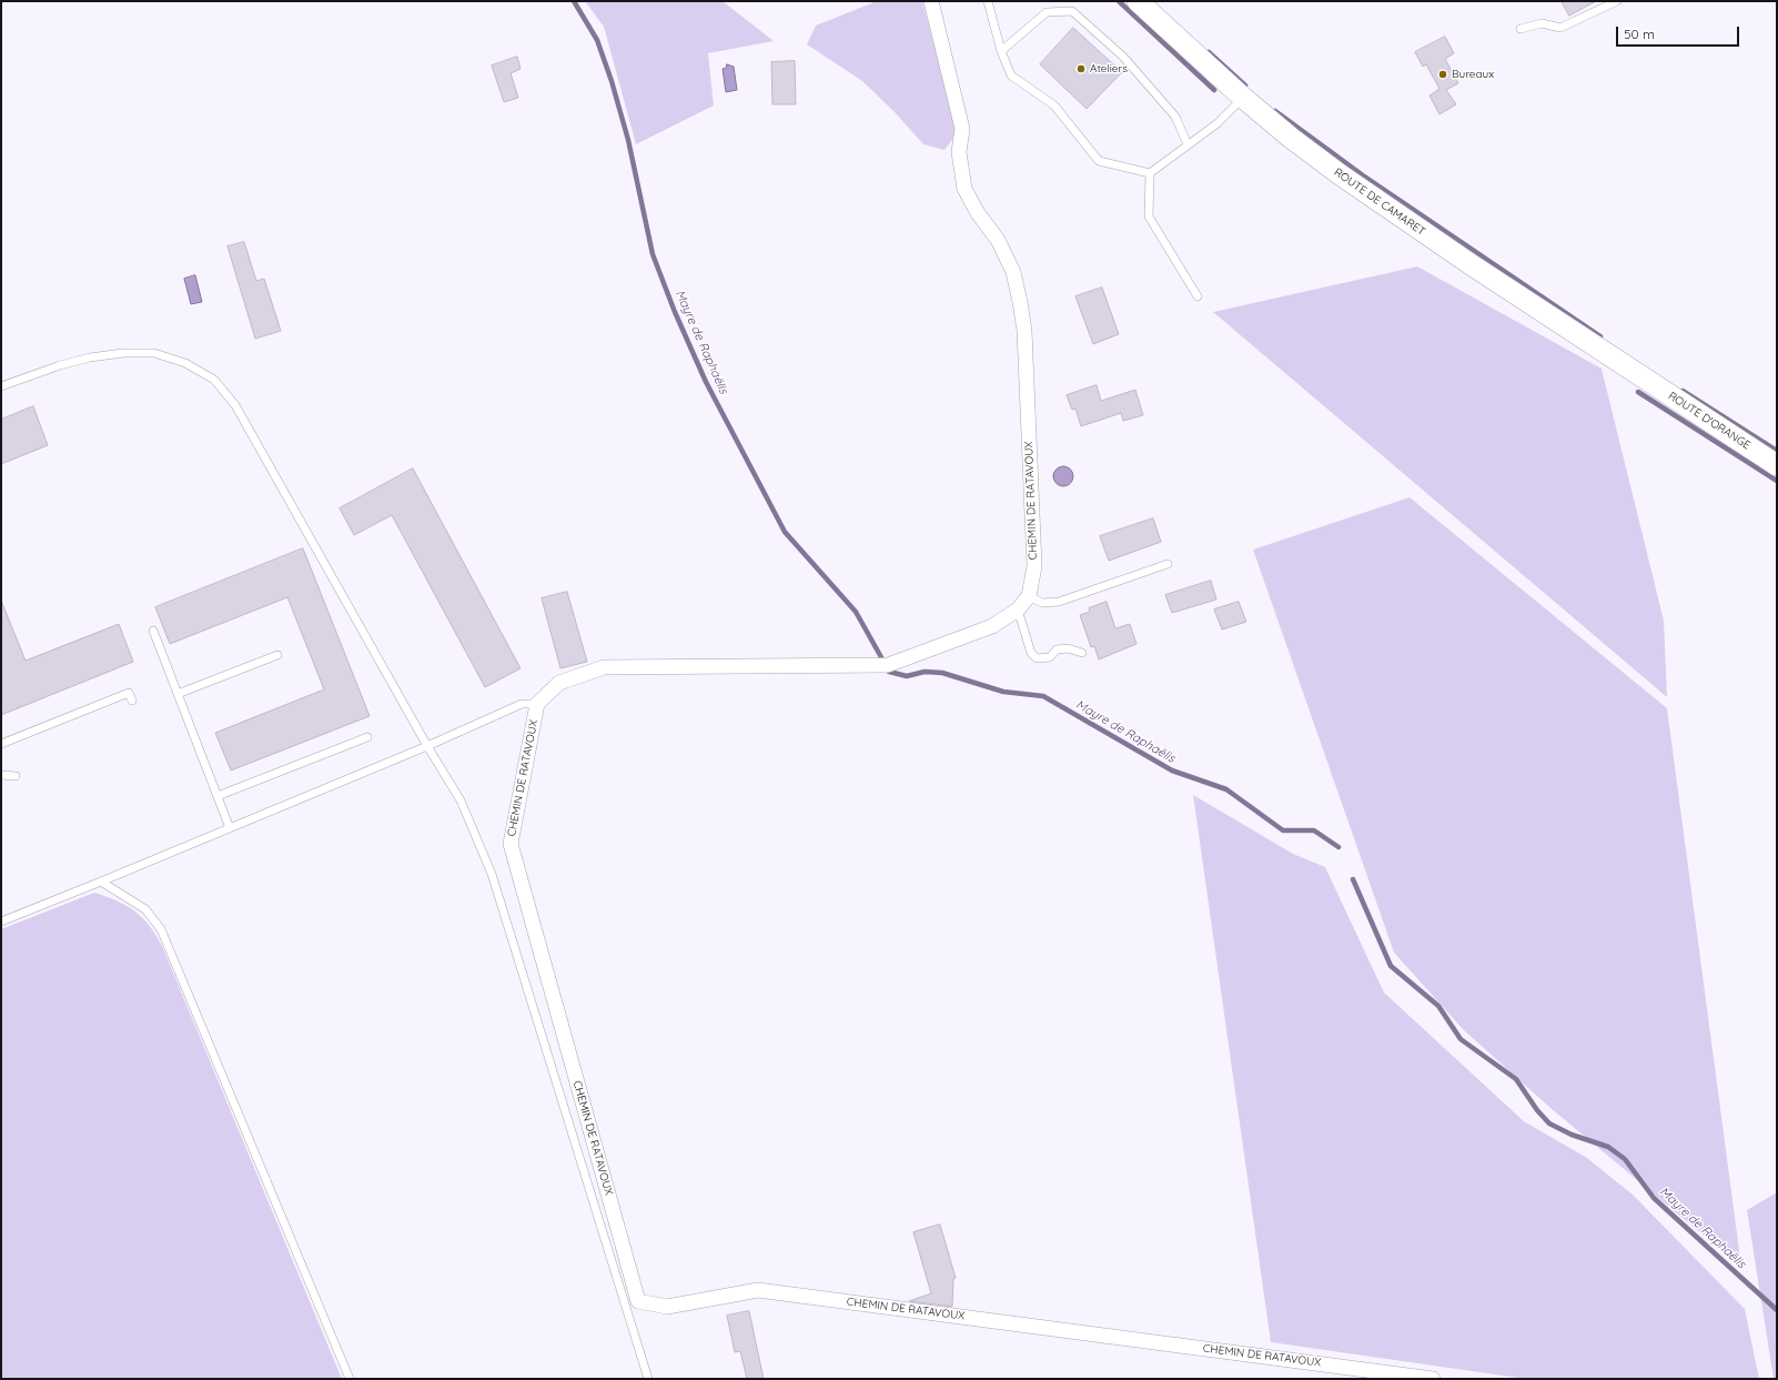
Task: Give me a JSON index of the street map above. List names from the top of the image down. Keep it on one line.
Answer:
{"streets":{"main road":["ROUTE DE CAMARET","ROUTE D'ORANGE"],"street":["CHEMIN DE RATAVOUX"]},"crossings":[["ROUTE DE CAMARET","ROUTE D'ORANGE"]],"water":["Mayre de Raphaëlis"],"places":["Ateliers","Bureaux"],"scale_bar":"50 m"}
